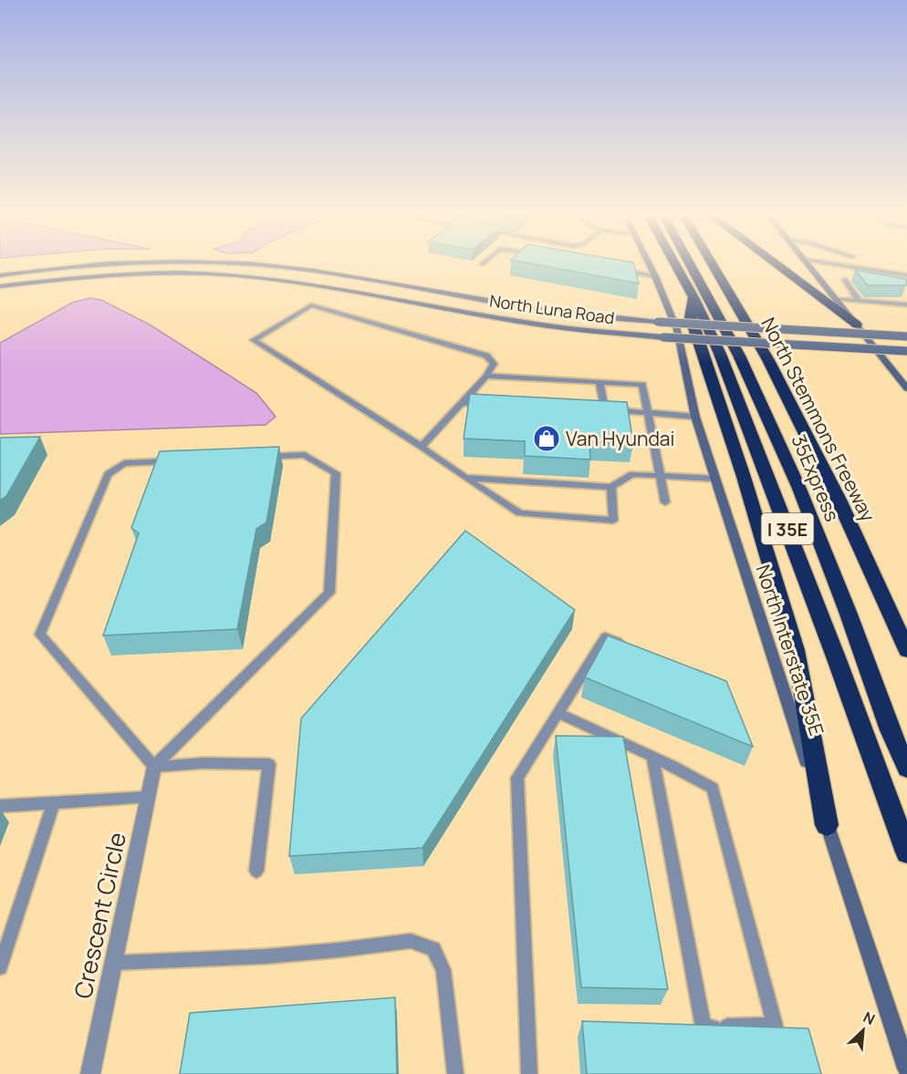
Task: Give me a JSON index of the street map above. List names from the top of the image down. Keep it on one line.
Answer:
{"streets":{"highway":["North Stemmons Freeway","35Express","I 35E"],"main road":["North Luna Road","North Interstate 35E"],"street":["Crescent Circle"]},"places":{"shop":["Van Hyundai"]},"north":"top right"}
